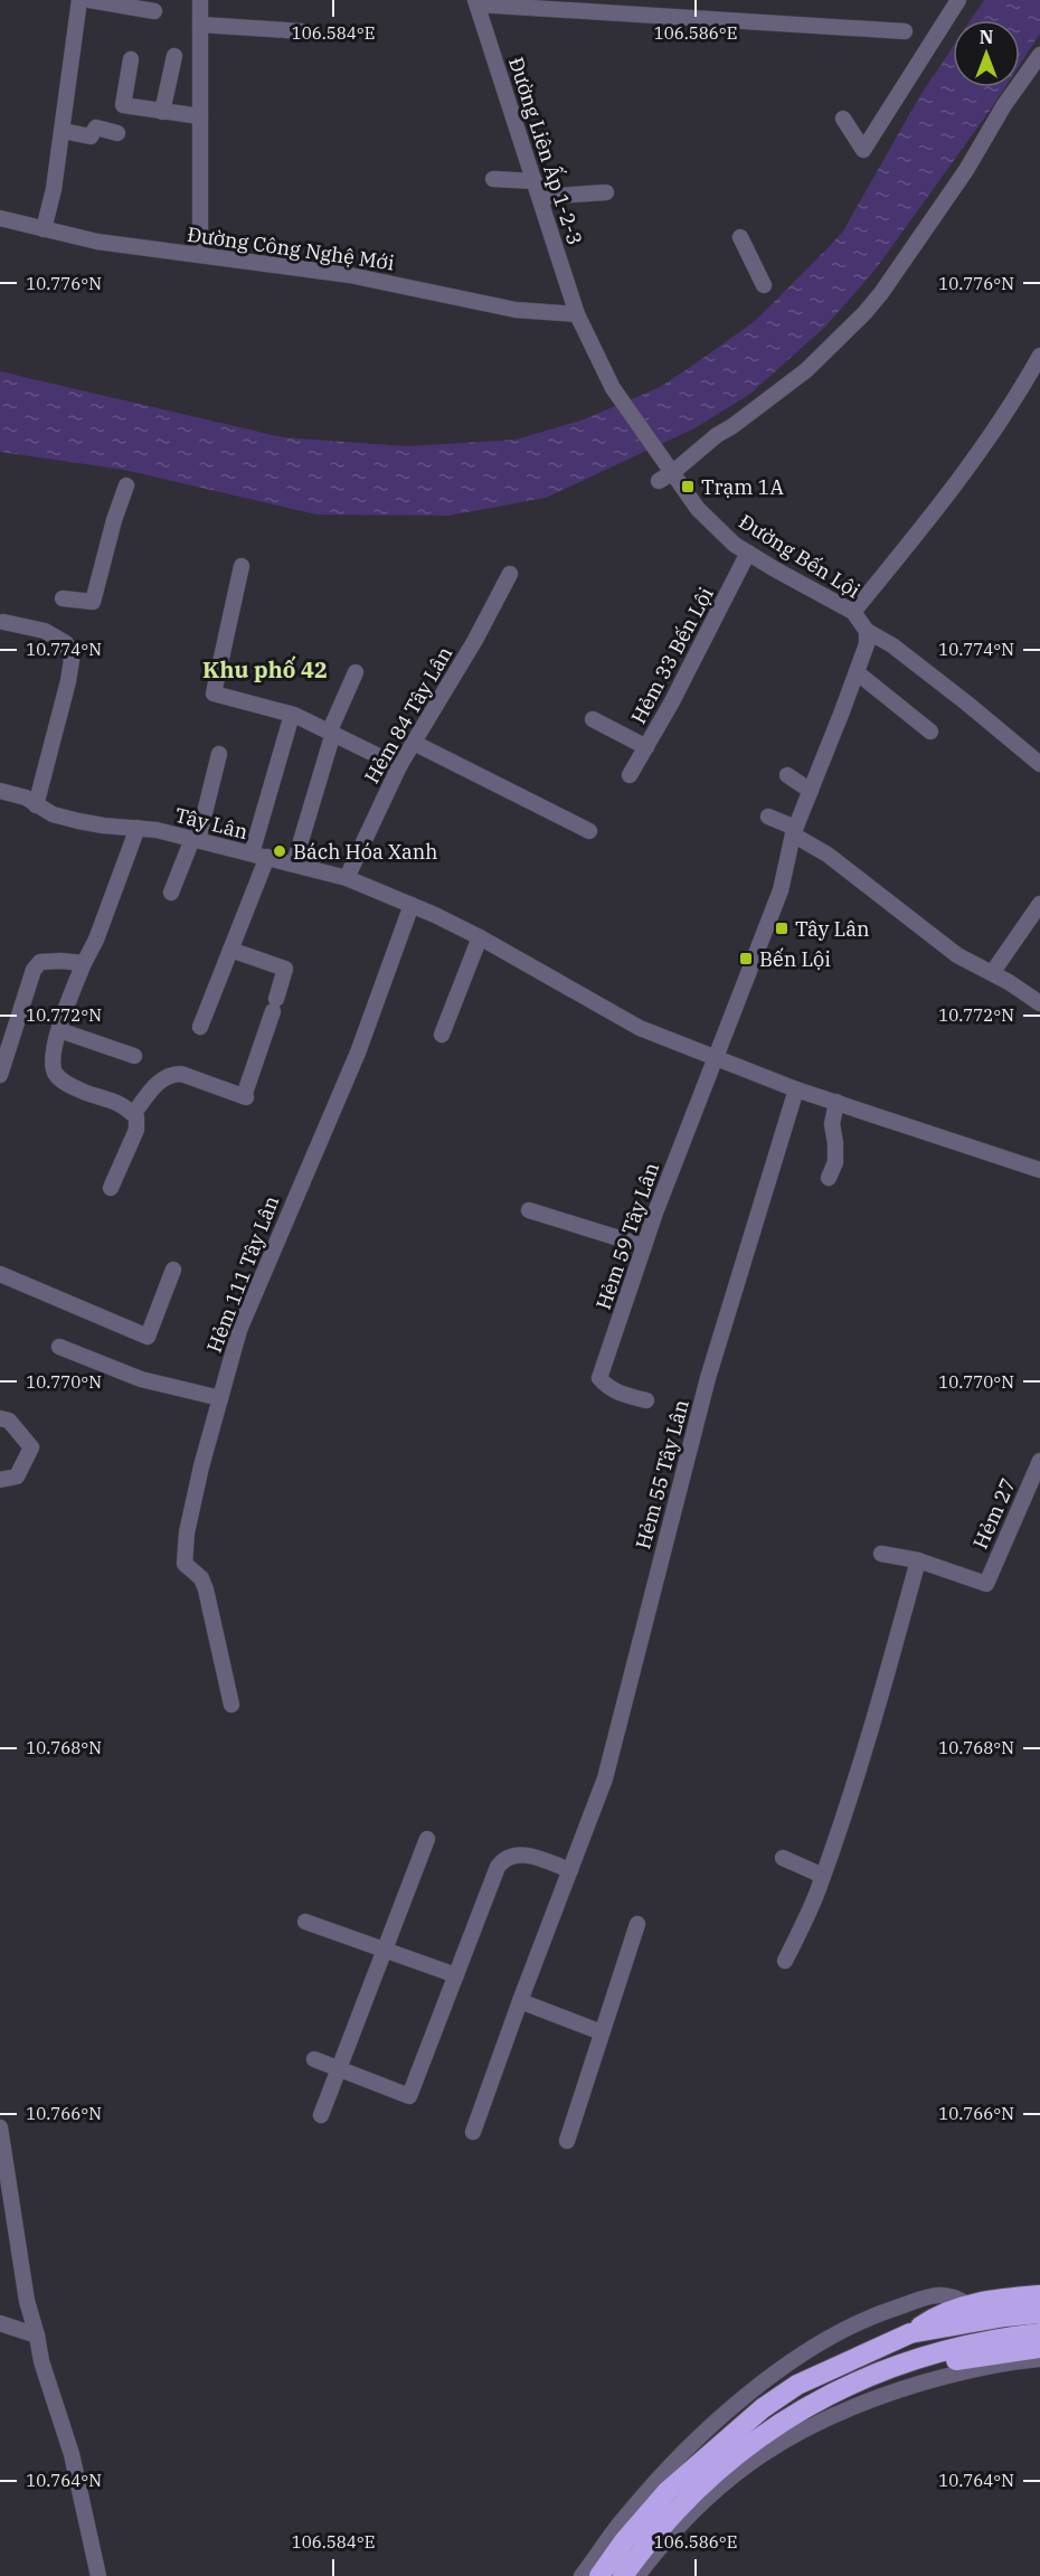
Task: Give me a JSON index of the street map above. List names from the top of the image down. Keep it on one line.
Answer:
{"streets":{"street":["Đường Liên Ấp 1-2-3","Đường Công Nghệ Mới","Đường Bến Lội","Hẻm 33 Bến Lội","Hẻm 84 Tây Lân","Tây Lân","Hẻm 59 Tây Lân","Hẻm 111 Tây Lân","Hẻm 55 Tây Lân","Hẻm 27"]},"crossings":[["Đường Liên Ấp 1-2-3","Đường Công Nghệ Mới"],["Đường Liên Ấp 1-2-3","Đường Bến Lội"],["Đường Bến Lội","Hẻm 33 Bến Lội"],["Hẻm 84 Tây Lân","Tây Lân"],["Tây Lân","Hẻm 59 Tây Lân"],["Tây Lân","Hẻm 111 Tây Lân"],["Tây Lân","Hẻm 55 Tây Lân"]],"districts":["Khu phố 42"],"places":{"transit":["Trạm 1A","Tây Lân","Bến Lội"],"other":["Bách Hóa Xanh"]},"north":"top","coordinates":["106.584°E","106.586°E","10.776°N","10.774°N","10.772°N","10.770°N","10.768°N","10.766°N","10.764°N"]}
